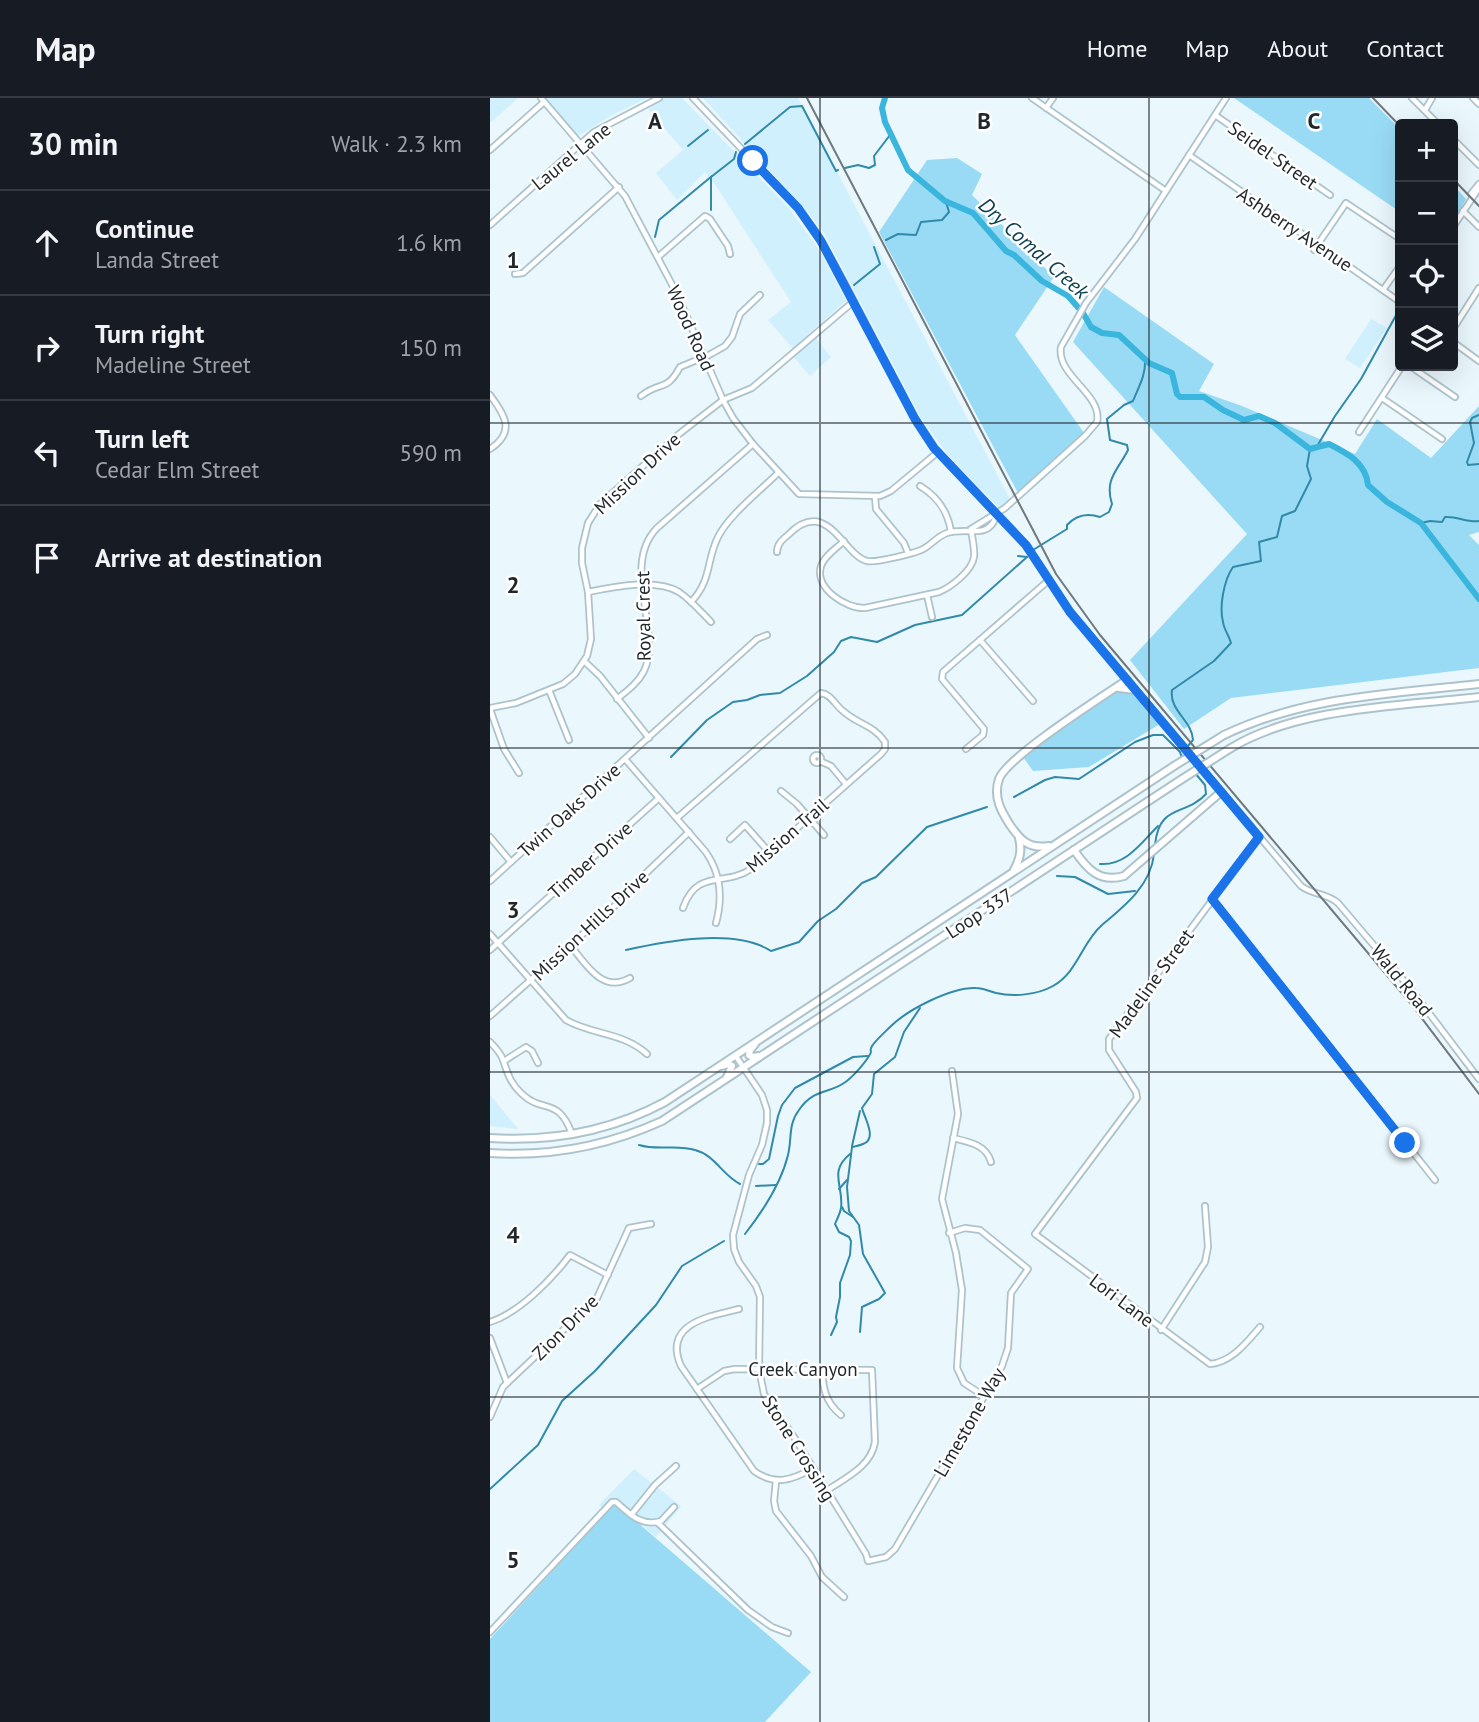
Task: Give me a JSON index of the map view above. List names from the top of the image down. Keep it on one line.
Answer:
{"streets":{"main road":["Loop 337"],"street":["Seidel Street","Laurel Lane","Ashberry Avenue","Wood Road","Mission Drive","Royal Crest","Twin Oaks Drive","Mission Trail","Timber Drive","Mission Hills Drive","Wald Road","Madeline Street","Lori Lane","Zion Drive","Creek Canyon","Limestone Way","Stone Crossing"]},"crossings":[["Laurel Lane","Wood Road"],["Wood Road","Mission Drive"],["Wood Road","Royal Crest"],["Loop 337","Stone Crossing"],["Wald Road","Madeline Street"],["Madeline Street","Lori Lane"],["Creek Canyon","Stone Crossing"],["Limestone Way","Stone Crossing"]],"water":["Dry Comal Creek"],"page":{"header":"Map","nav":["Home","Map","About","Contact"],"heading":["30 min","Walk · 2.3 km"],"map_buttons":["+","−"],"list":[["Continue","Landa Street","1.6 km"],["Turn right","Madeline Street","150 m"],["Turn left","Cedar Elm Street","590 m"],"Arrive at destination"]},"grid":{"columns":["A","B","C"],"rows":["1","2","3","4","5"]}}
